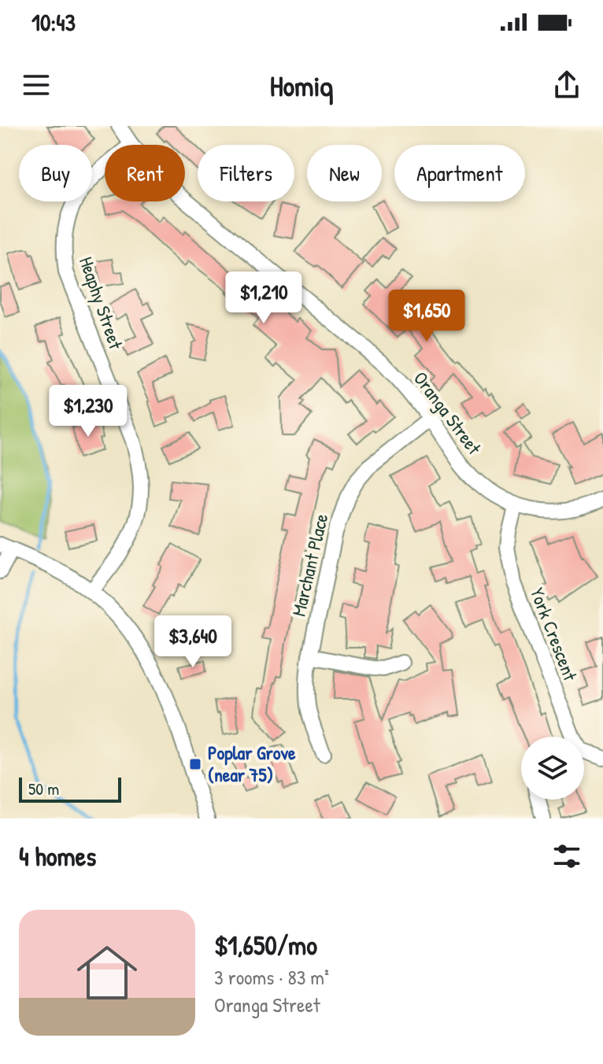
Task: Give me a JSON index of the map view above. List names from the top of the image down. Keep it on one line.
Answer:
{"streets":{"street":["Heaphy Street","Oranga Street","Marchant Place","York Crescent"]},"crossings":[["Oranga Street","Marchant Place"],["Oranga Street","York Crescent"]],"places":{"transit":["Poplar Grove (near 75)"]},"scale_bar":"50 m","page":{"status":"10:43","header":"Homiq","chip":["Buy","Rent","Filters","New","Apartment"],"price":["$1,210","$1,650","$1,230","$3,640"],"scale":"50 m","heading":"4 homes","list":[{"name":"$1,650/mo","note":"3 rooms · 83 m² · Oranga Street"}]}}
